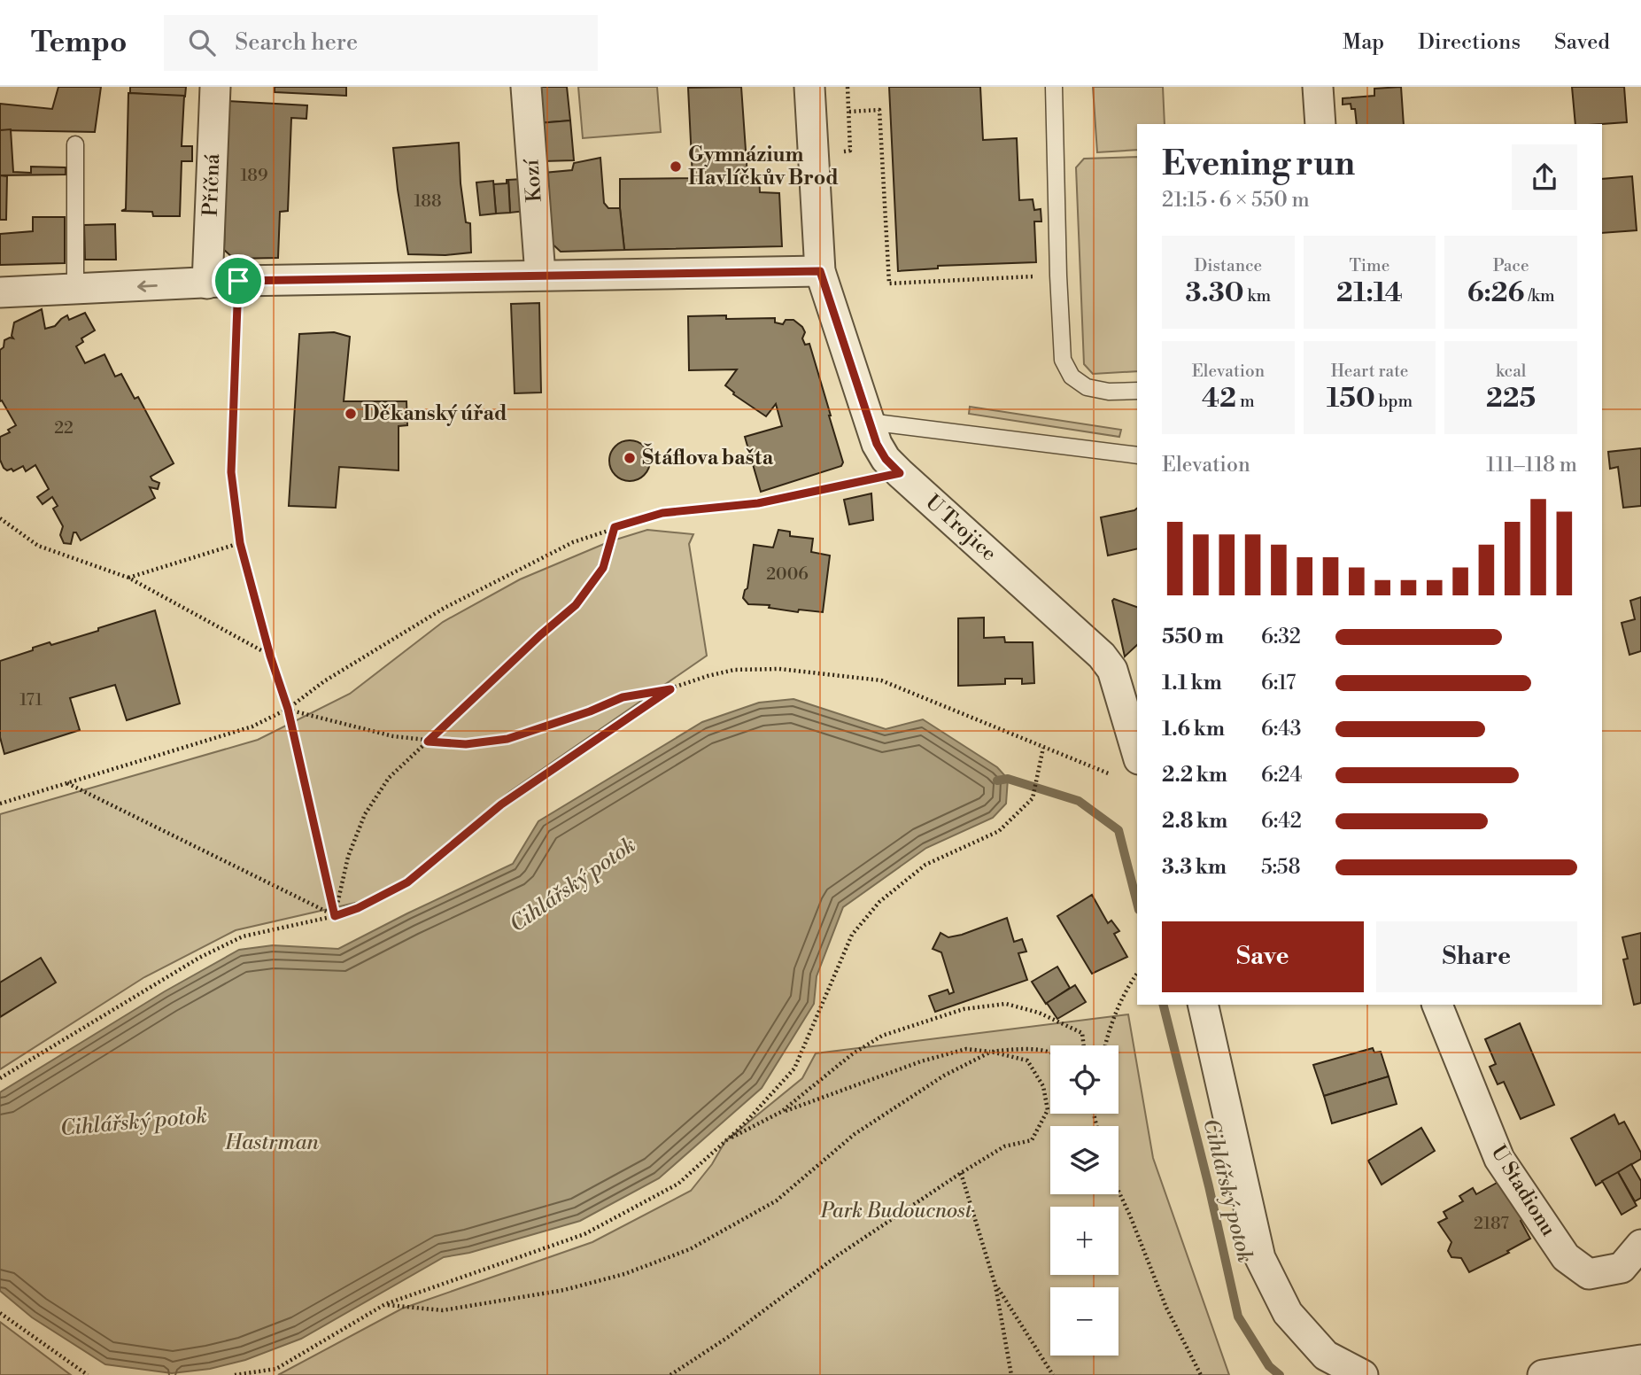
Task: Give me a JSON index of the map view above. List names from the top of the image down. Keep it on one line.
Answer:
{"streets":{"street":["Kozí","Příčná","U Trojice","U Stadionu"]},"water":["Cihlářský potok","Hastrman"],"parks":["Park Budoucnost"],"places":["Gymnázium Havlíčkův Brod","Děkanský úřad","Štáflova bašta"],"house_numbers":["189","188","22","2006","171","2187"],"page":{"header":"Tempo","search":"Search here","nav":["Map","Directions","Saved"],"heading":["Evening run","21:15 · 6 × 550 m"],"stats":[["Distance","3.30 km"],["Time","21:14"],["Pace","6:26 /km"],["Elevation","42 m"],["Heart rate","150 bpm"],["kcal","225"]],"chart":["Elevation","111–118 m"],"list":[{"name":"550 m","note":"6:32"},{"name":"1.1 km","note":"6:17"},{"name":"1.6 km","note":"6:43"},{"name":"2.2 km","note":"6:24"},{"name":"2.8 km","note":"6:42"},{"name":"3.3 km","note":"5:58"}],"buttons":["Save","Share"],"map_buttons":["+","−"]}}
